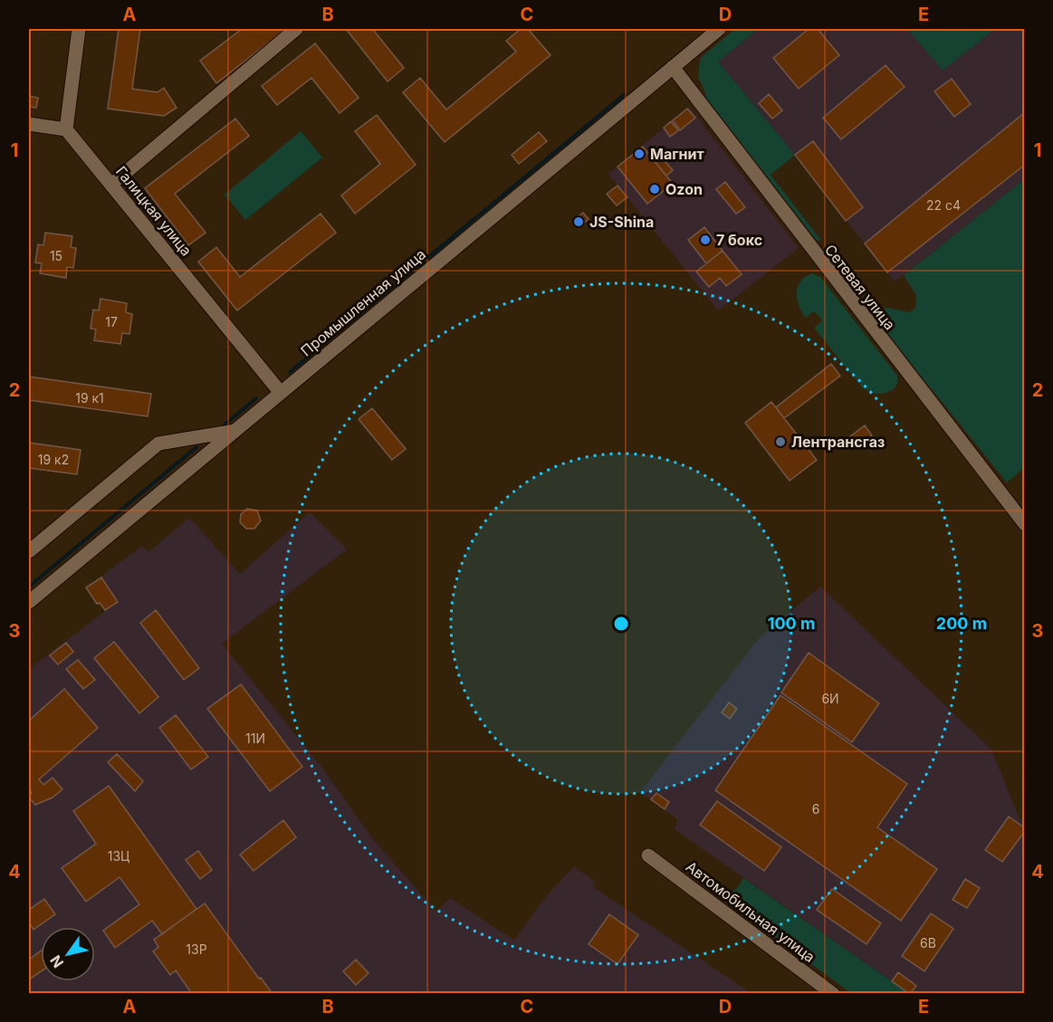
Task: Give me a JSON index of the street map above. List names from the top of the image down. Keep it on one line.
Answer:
{"streets":{"street":["Галицкая улица","Сетевая улица","Промышленная улица","Автомобильная улица"]},"crossings":[["Галицкая улица","Промышленная улица"],["Сетевая улица","Промышленная улица"]],"places":["Магнит","Ozon","JS-Shina","7 бокс","Лентрансгаз"],"house_numbers":["22 с4","15","17","19 к1","19 к2","6И","11И","6","13Ц","6В","13Р"],"north":"bottom left","grid":{"columns":["A","B","C","D","E"],"rows":["1","2","3","4"]},"rings":["100 m","200 m"]}
